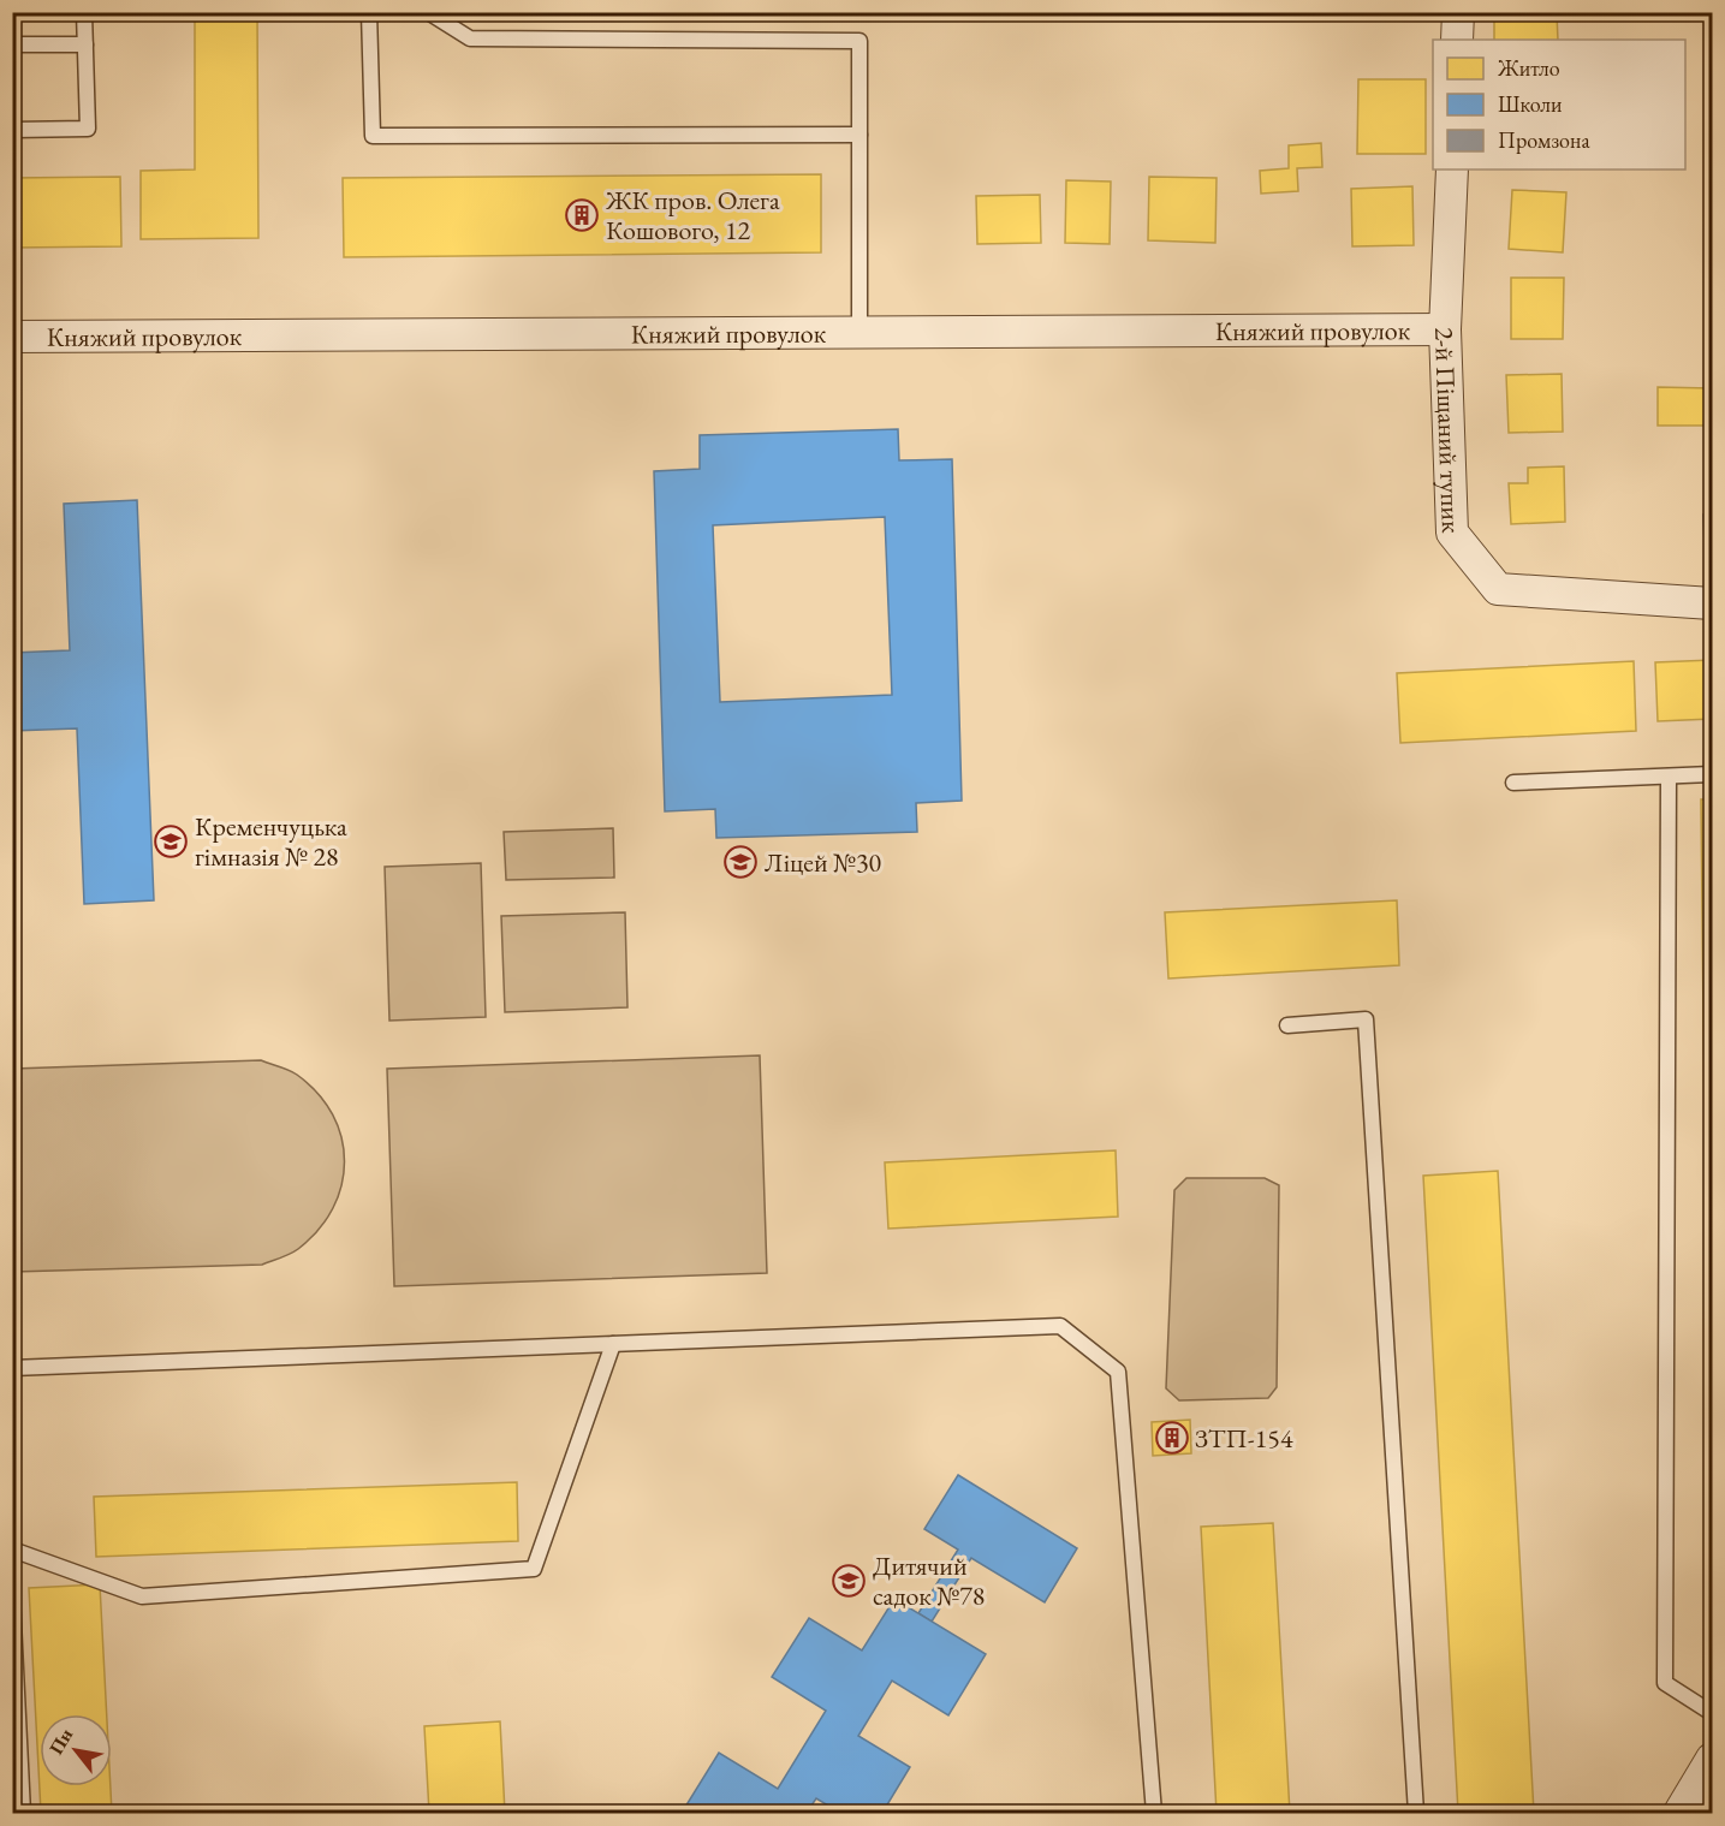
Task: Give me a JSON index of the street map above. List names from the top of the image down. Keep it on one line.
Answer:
{"streets":{"street":["Княжий провулок","2-й Піщаний тупик"]},"crossings":[["Княжий провулок","2-й Піщаний тупик"]],"places":{"building":["ЖК пров. Олега Кошового, 12","ЗТП-154"],"school or university":["Кременчуцька гімназія № 28","Ліцей №30","Дитячий садок №78"]},"legend":["Житло","Школи","Промзона"],"north":"top left"}
